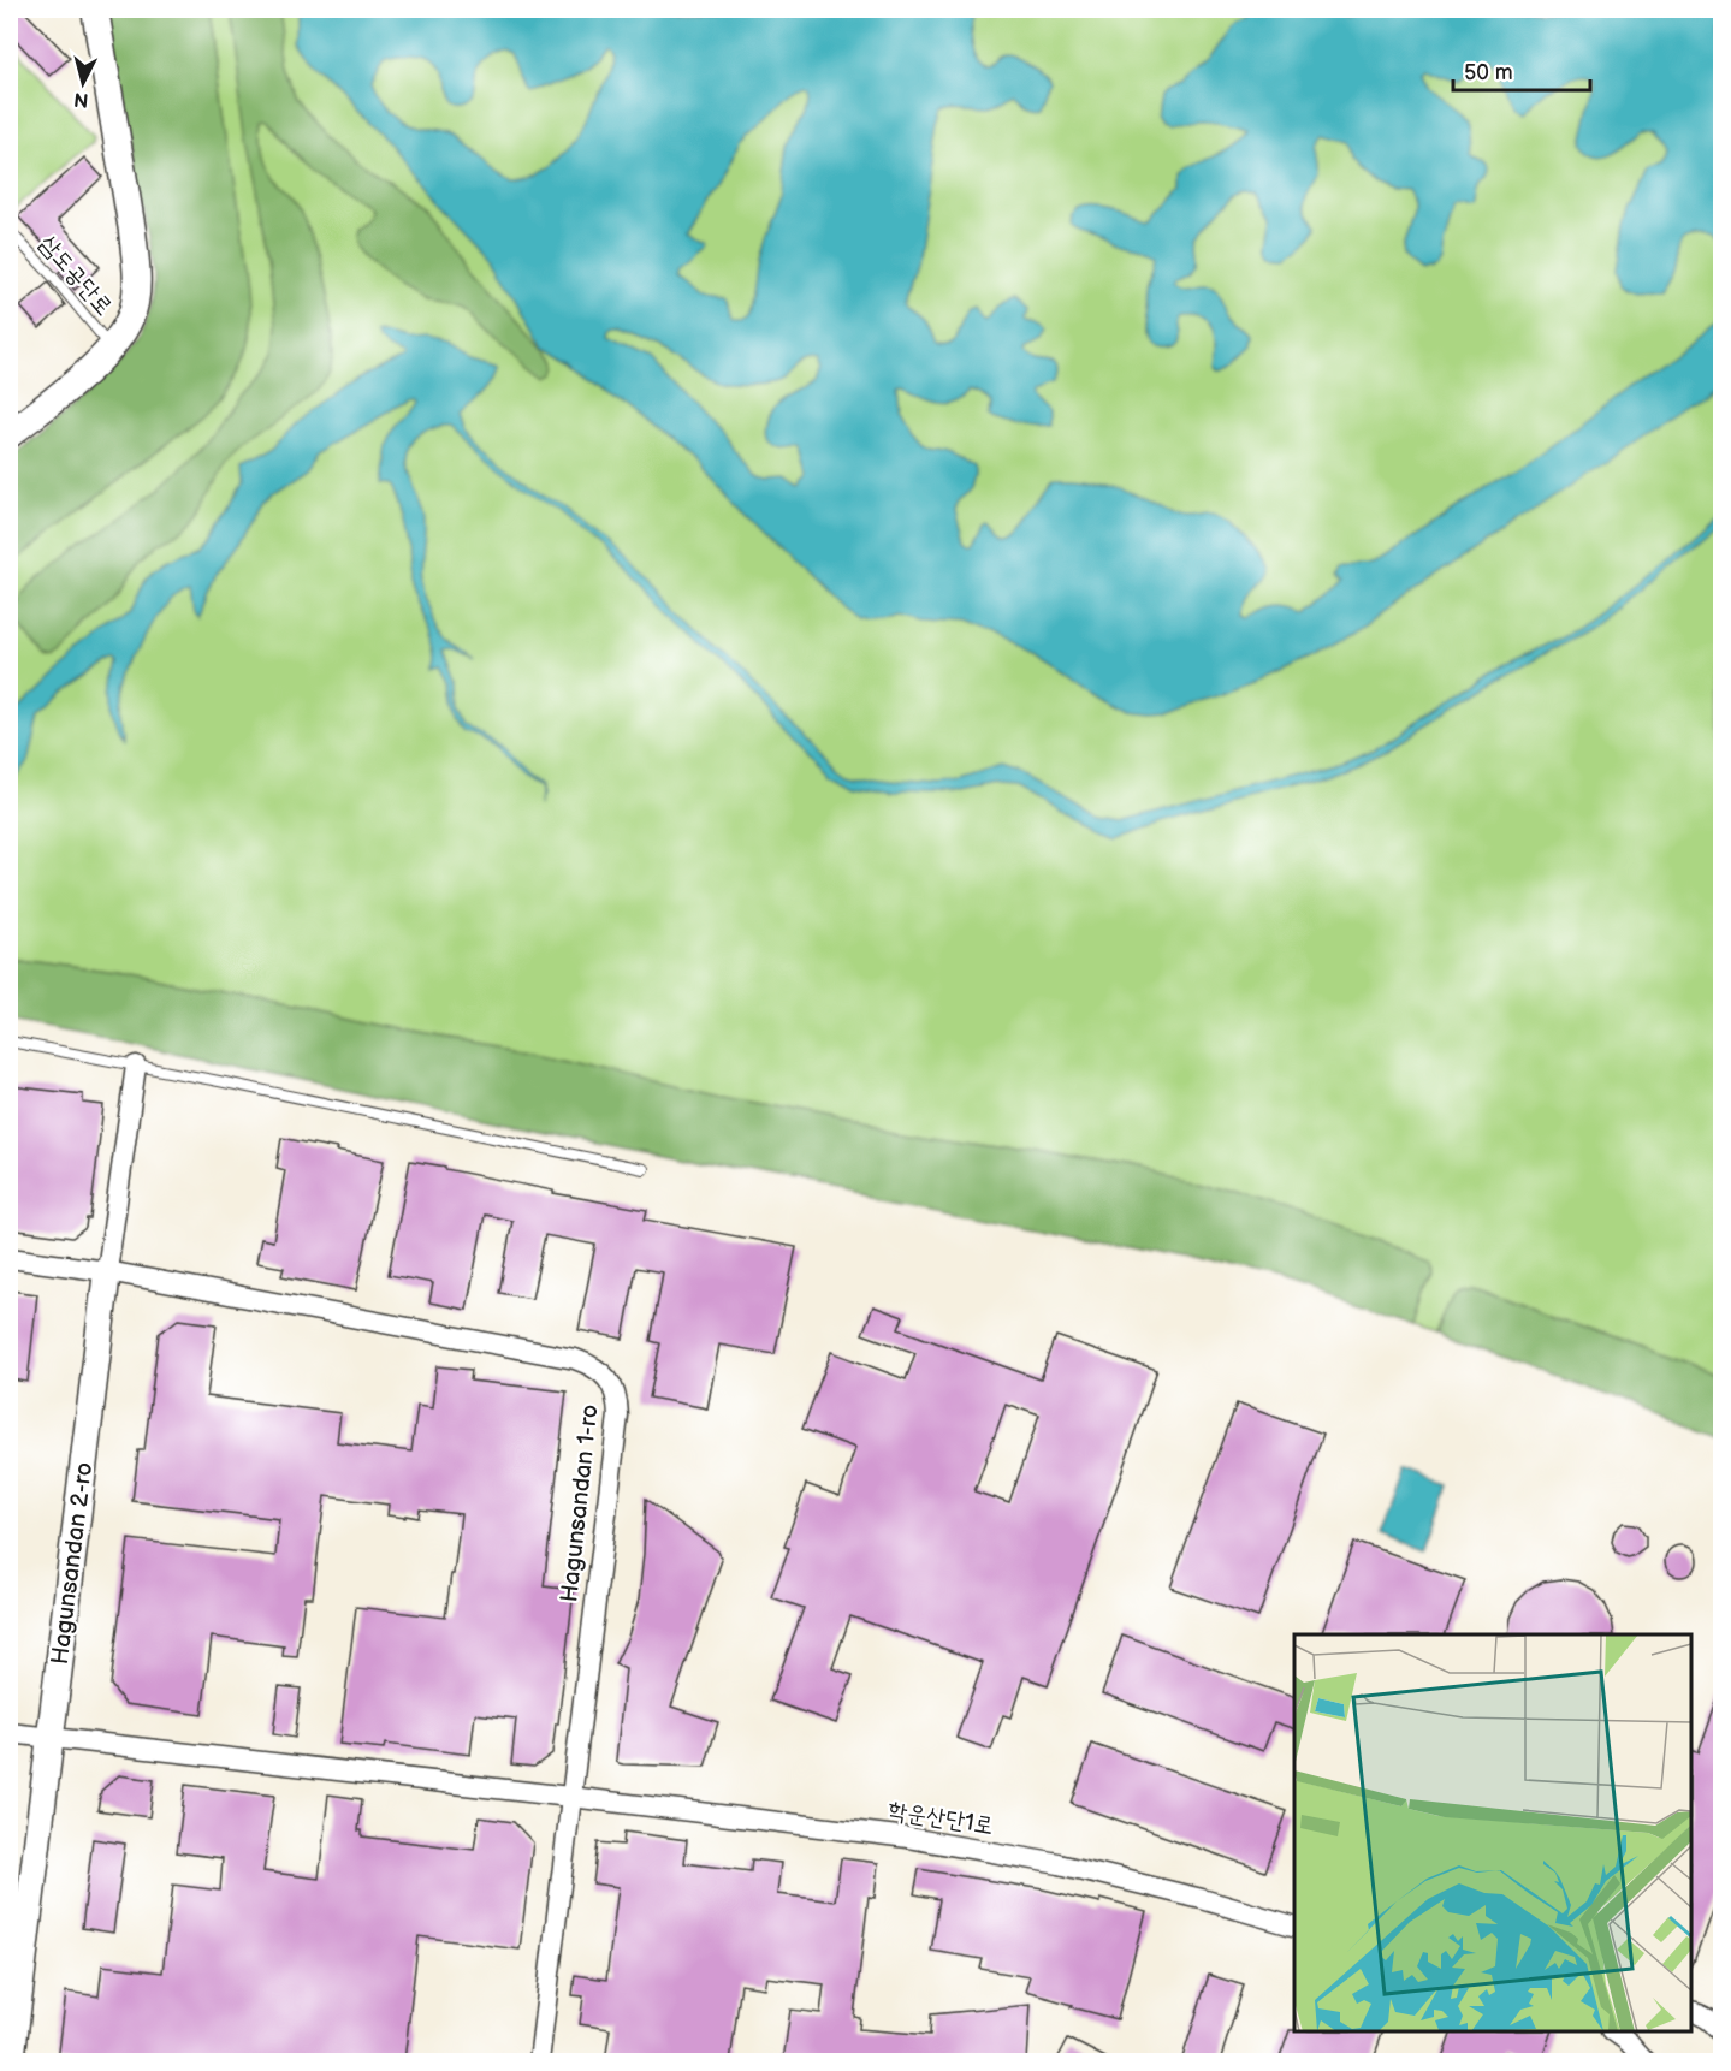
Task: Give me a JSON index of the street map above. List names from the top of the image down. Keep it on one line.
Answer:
{"streets":{"street":["Hagunsandan 1-ro","Hagunsandan 2-ro","학운산단1로"],"lane":["삼도공단로"]},"crossings":[["Hagunsandan 1-ro","Hagunsandan 2-ro"],["Hagunsandan 1-ro","학운산단1로"],["Hagunsandan 2-ro","학운산단1로"]],"scale_bar":"50 m","north":"bottom"}
